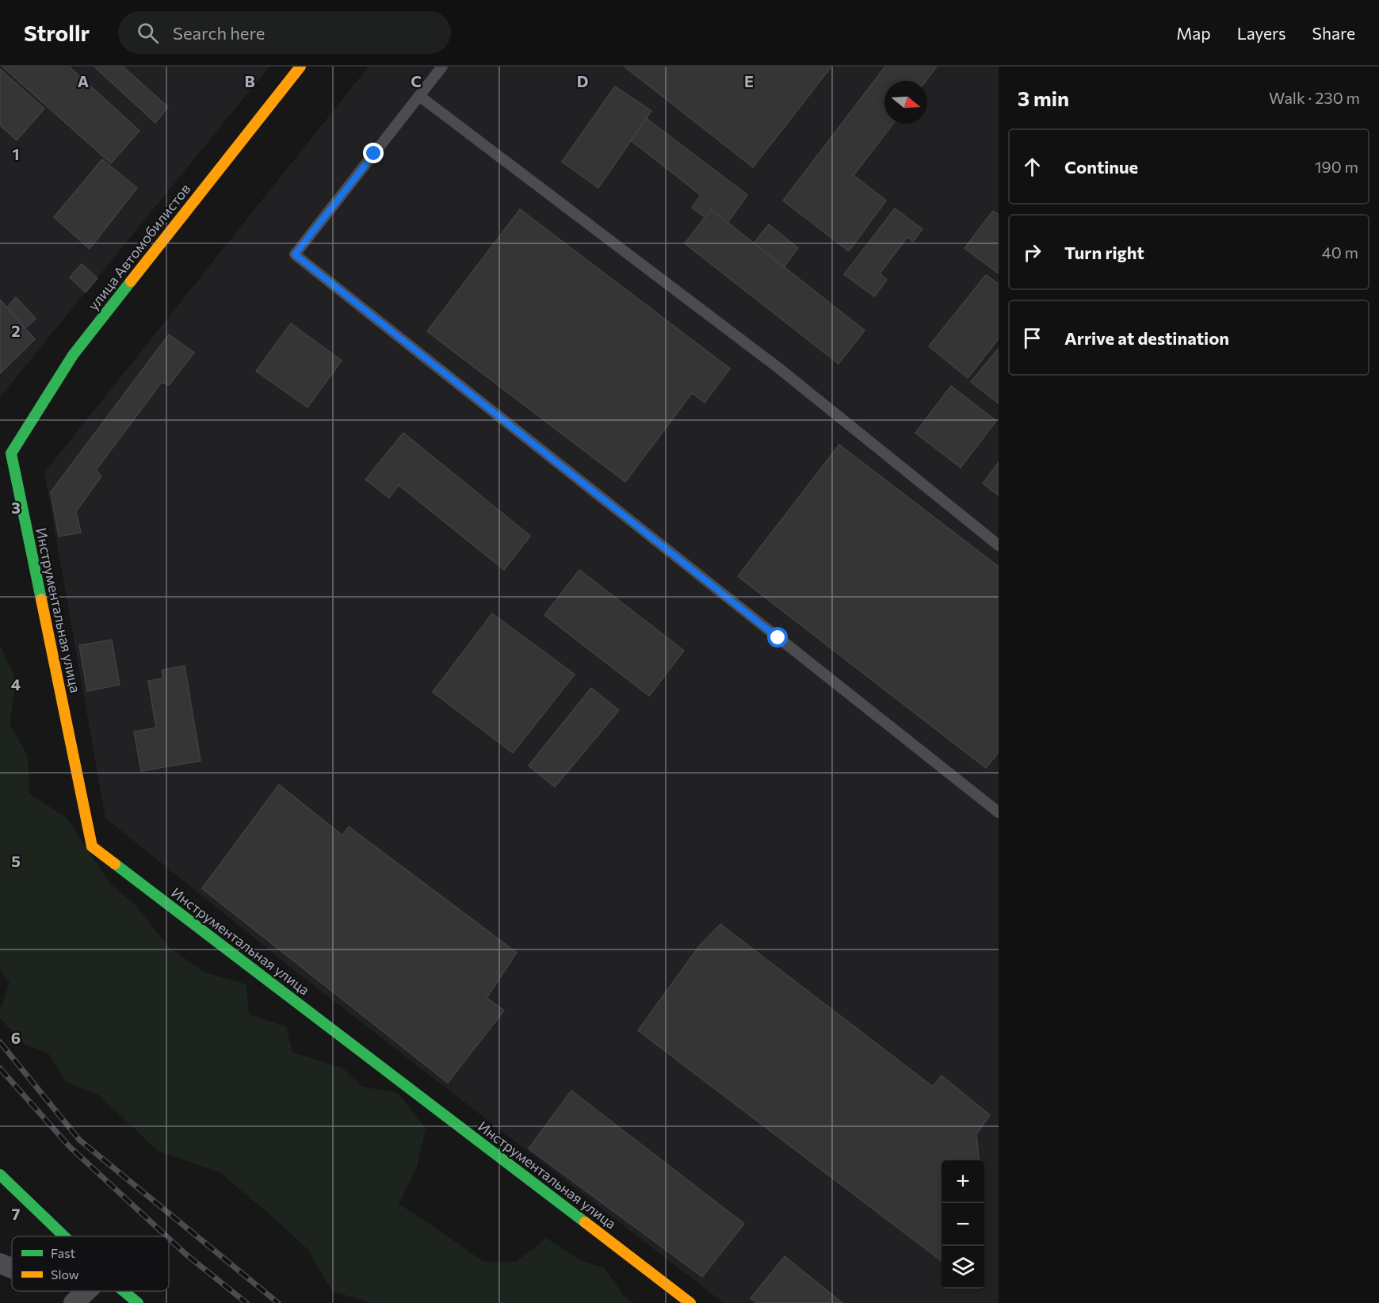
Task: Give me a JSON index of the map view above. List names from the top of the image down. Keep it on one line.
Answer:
{"streets":{"street":["улица Автомобилистов","Инструментальная улица"]},"crossings":[["улица Автомобилистов","Инструментальная улица"]],"legend":["Fast","Slow"],"north":"right","page":{"header":"Strollr","search":"Search here","nav":["Map","Layers","Share"],"heading":["3 min","Walk · 230 m"],"list":[["Continue","190 m"],["Turn right","40 m"],"Arrive at destination"],"map_buttons":["+","−"]},"grid":{"columns":["A","B","C","D","E"],"rows":["1","2","3","4","5","6","7"]}}
